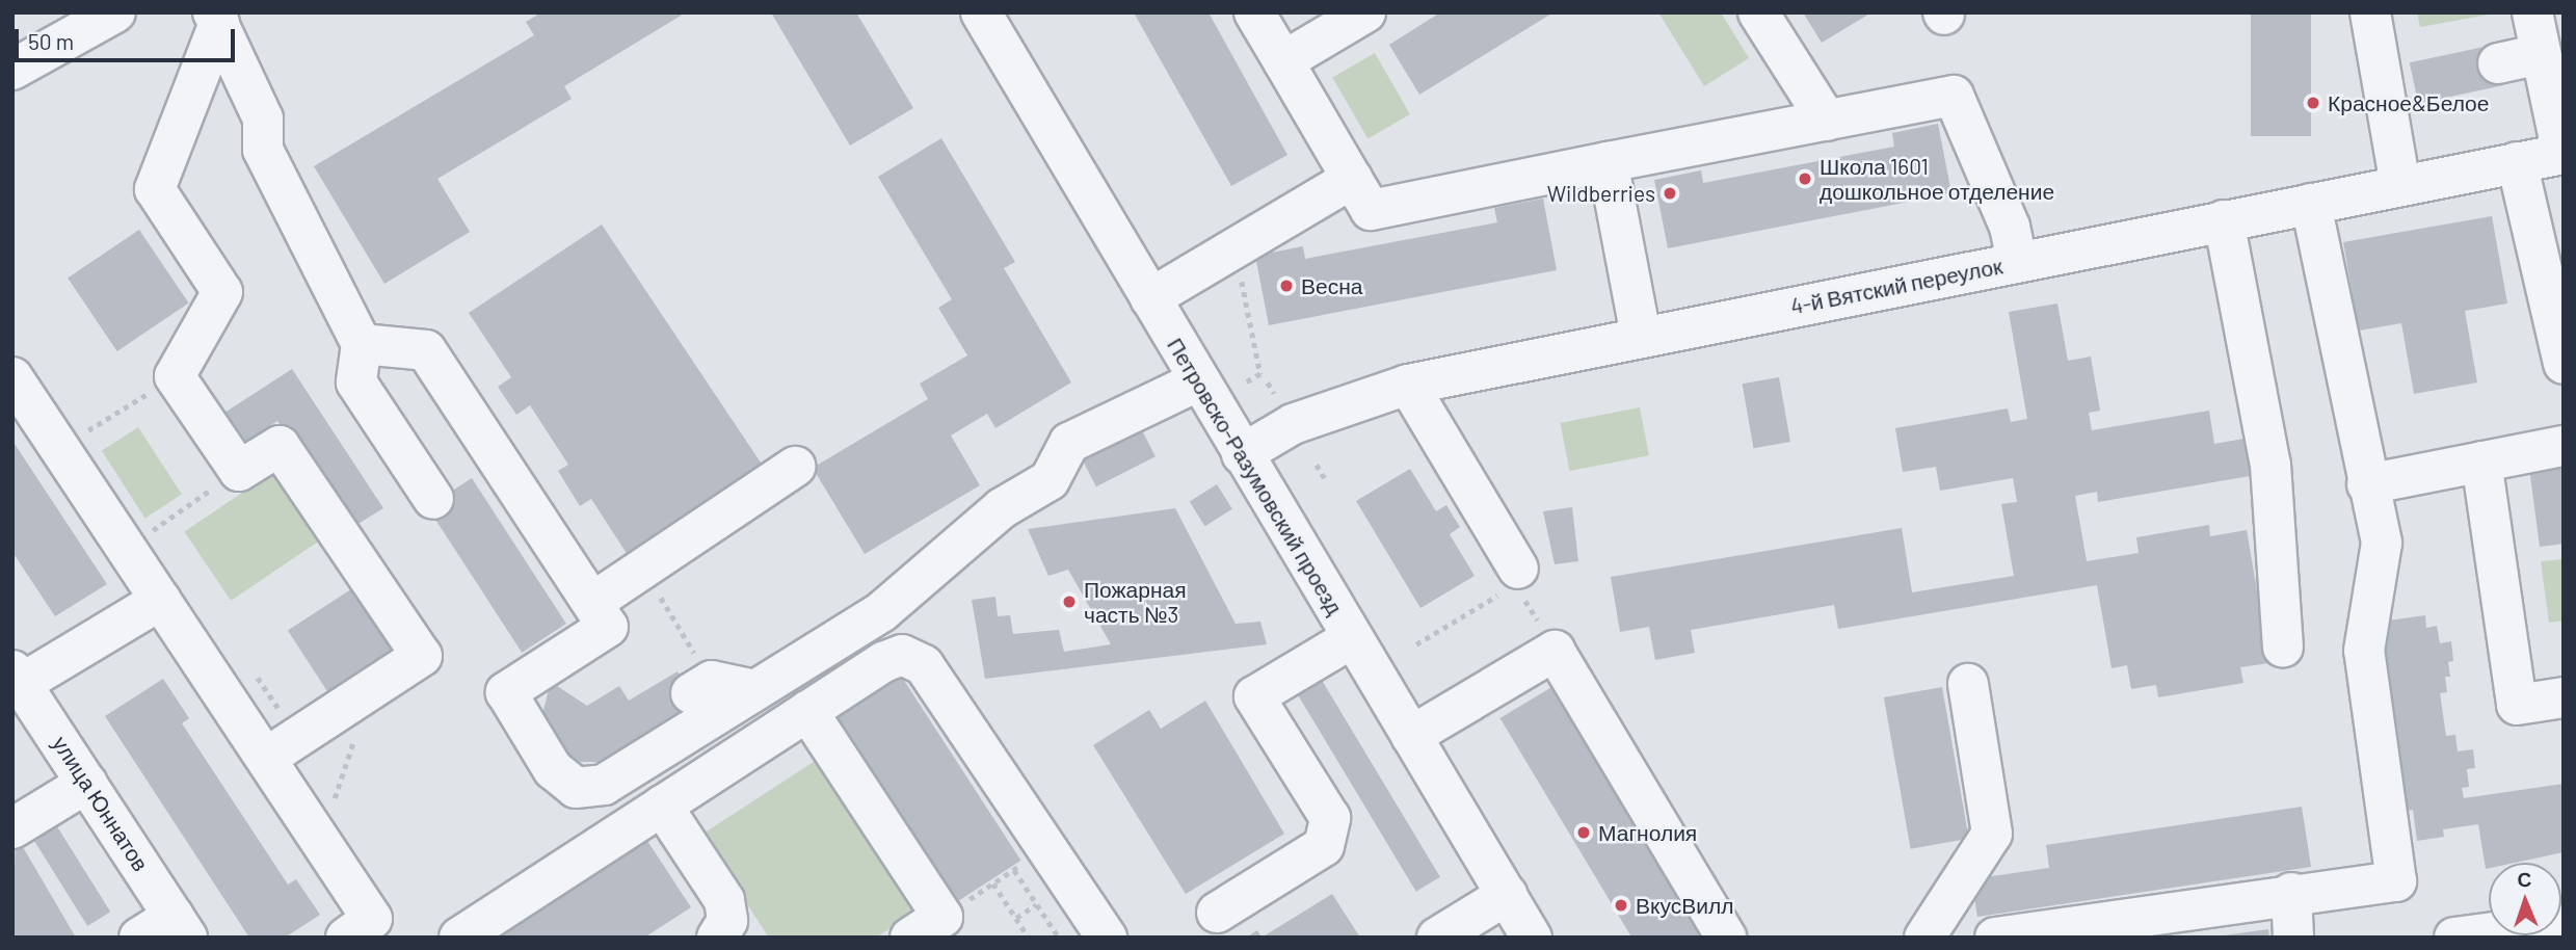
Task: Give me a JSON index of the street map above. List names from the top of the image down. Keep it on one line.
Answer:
{"streets":{"street":["4-й Вятский переулок","Петровско-Разумовский проезд","улица Юннатов"]},"crossings":[["4-й Вятский переулок","Петровско-Разумовский проезд"]],"places":["Красное&Белое","Школа 1601 дошкольное отделение","Wildberries","Весна","Пожарная часть №3","Магнолия","ВкусВилл"],"scale_bar":"50 m","north":"top"}
